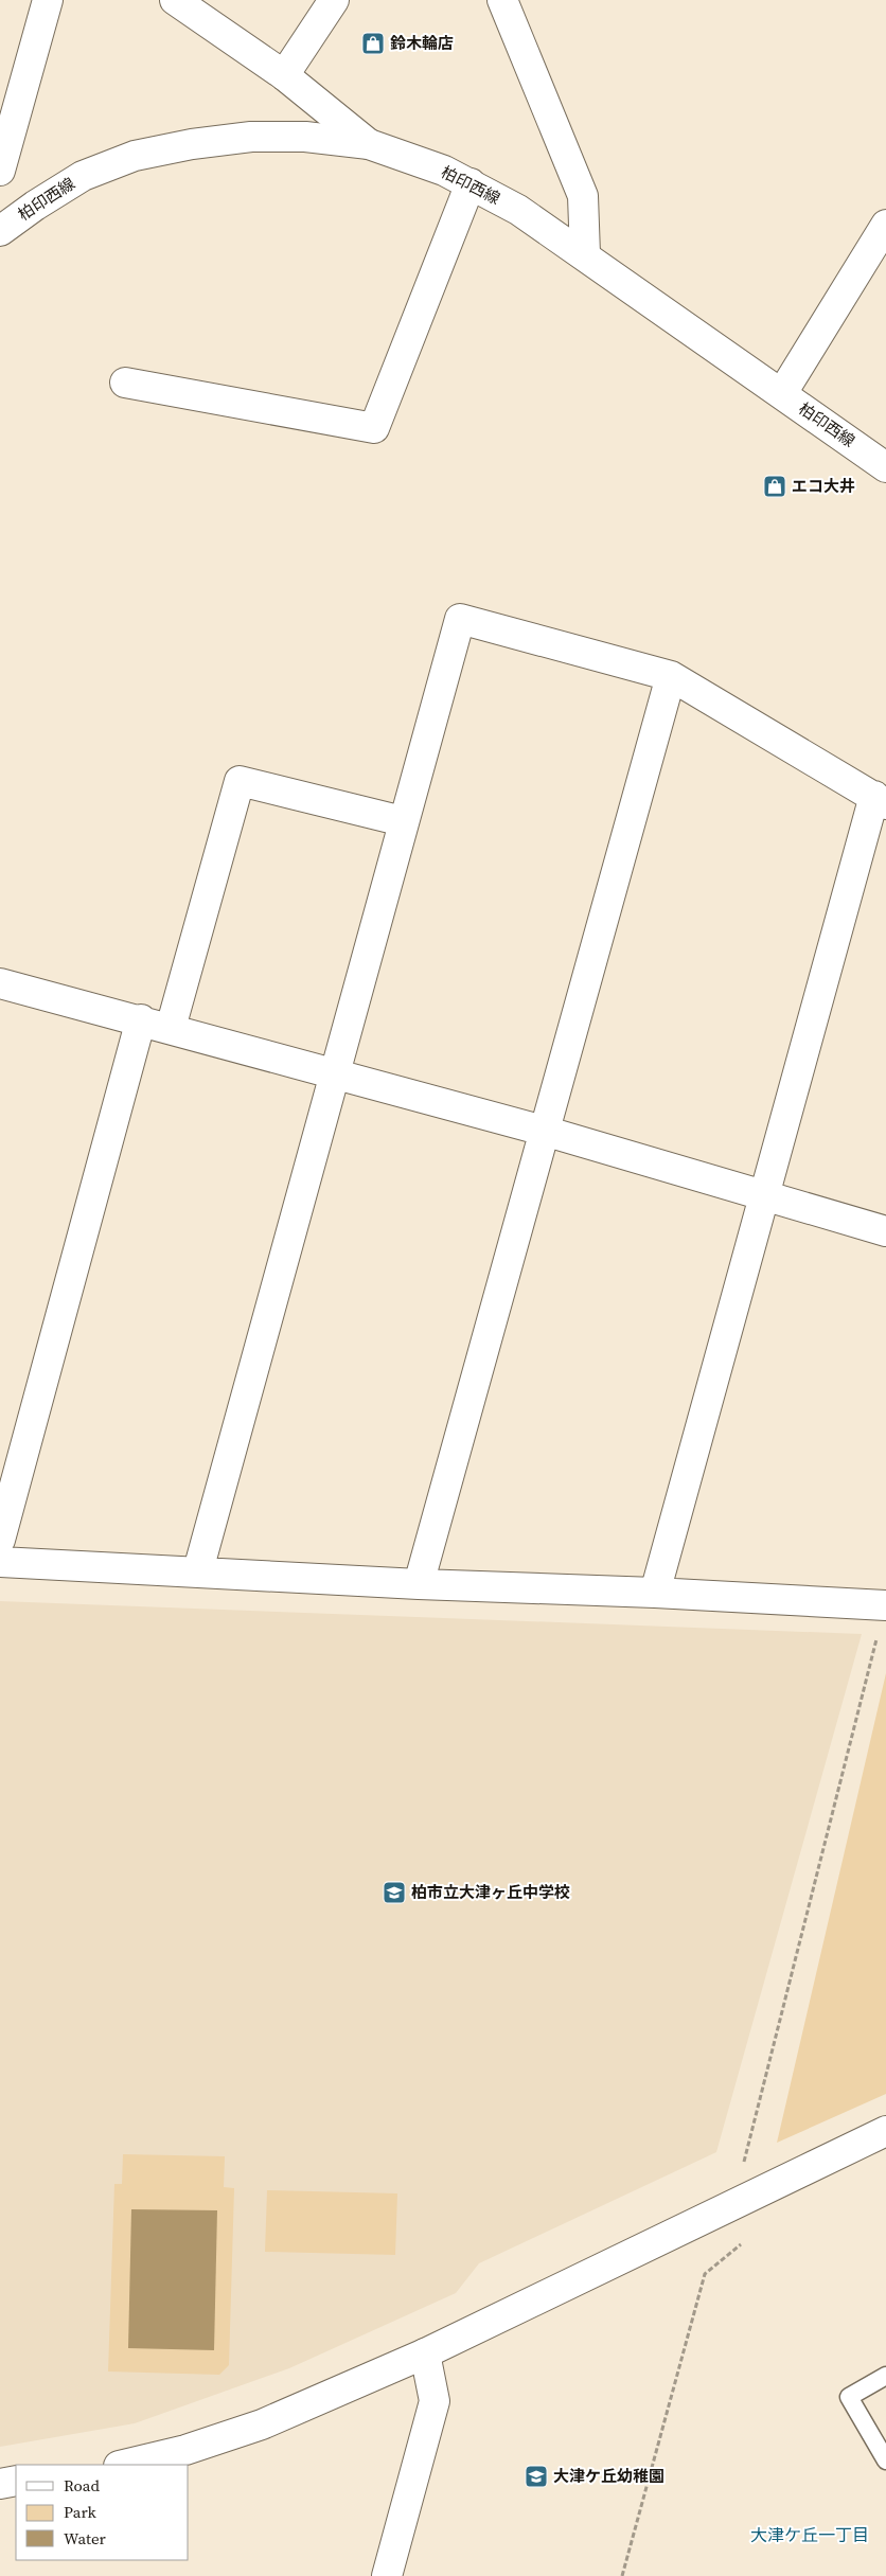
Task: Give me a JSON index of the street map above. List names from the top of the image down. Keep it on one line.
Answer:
{"streets":{"street":["柏印西線"]},"districts":["大津ケ丘一丁目"],"places":{"shop":["鈴木輪店","エコ大井"],"school or university":["柏市立大津ヶ丘中学校","大津ケ丘幼稚園"]},"legend":["Road","Park","Water"]}
